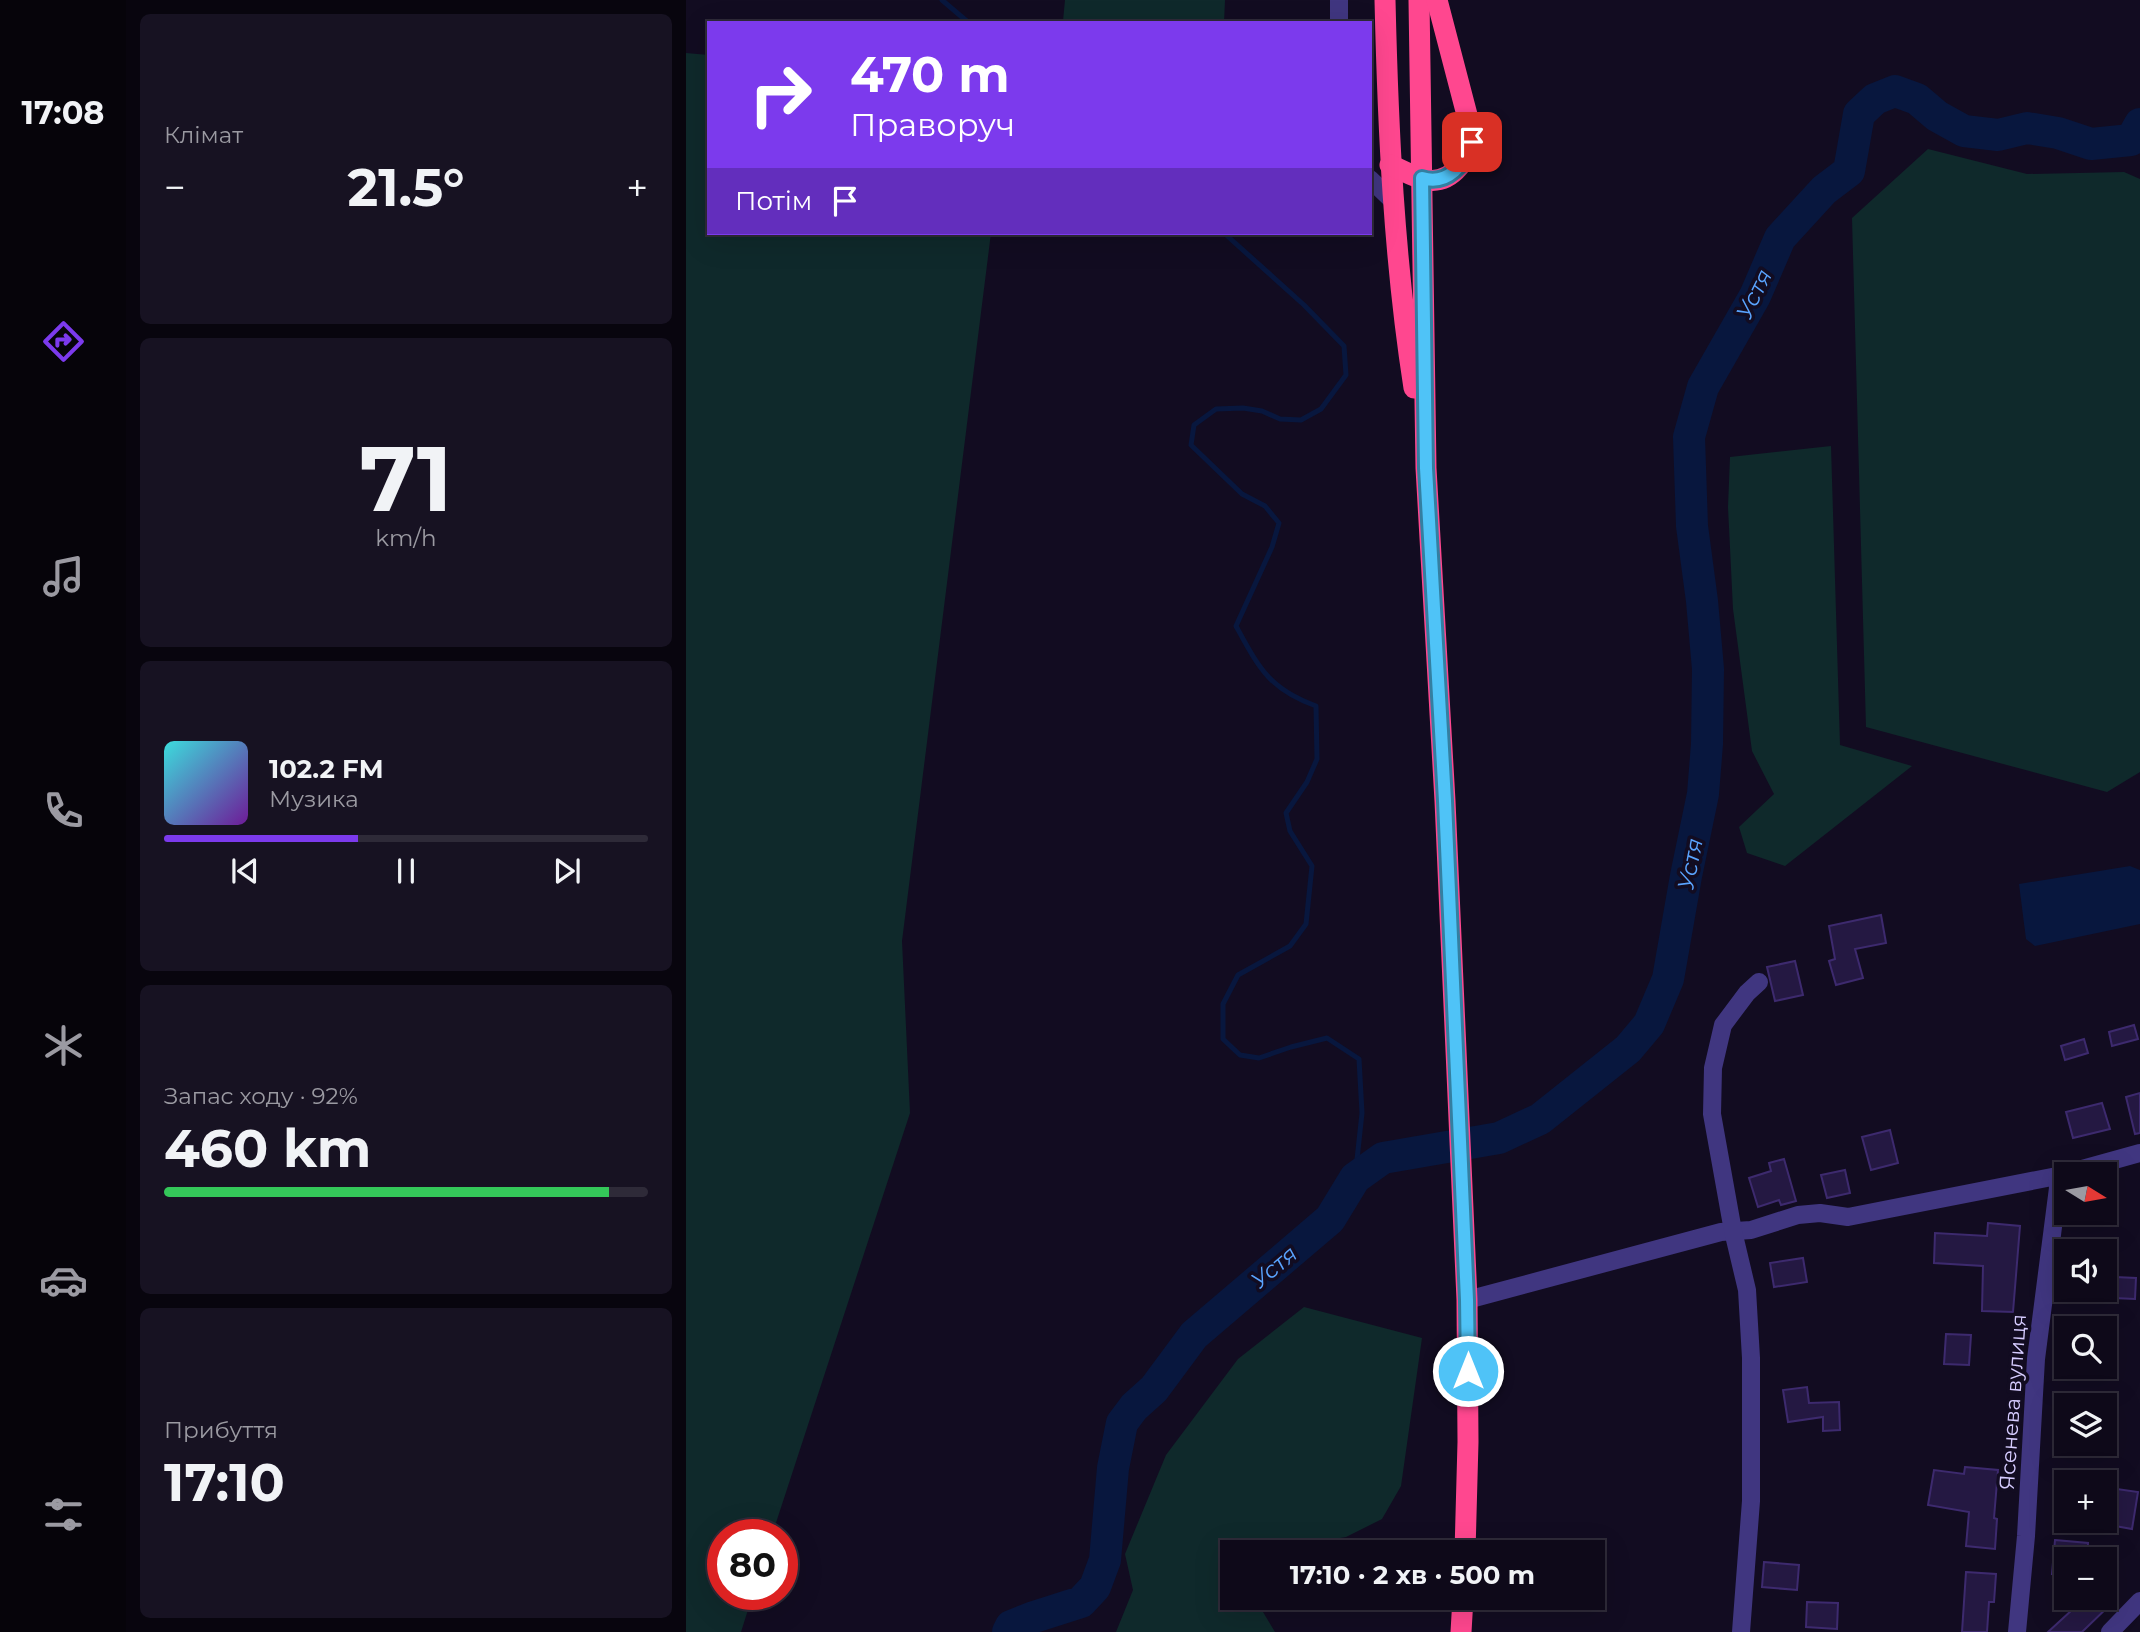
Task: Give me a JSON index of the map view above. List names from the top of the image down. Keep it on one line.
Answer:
{"streets":{"street":["Ясенева вулиця"]},"water":["Устя"],"north":"right","page":{"tabs":"17:08","tile":["Клімат",["71","km/h"],["Запас ходу · 92%","460 km"],["Прибуття","17:10"]],"turn":["470 m","Праворуч"],"heat":["−","21.5°","+"],"then":"Потім","song":["102.2 FM","Музика"],"map_buttons":["+","−"],"limit":"80","trip":"17:10 · 2 хв · 500 m"}}
